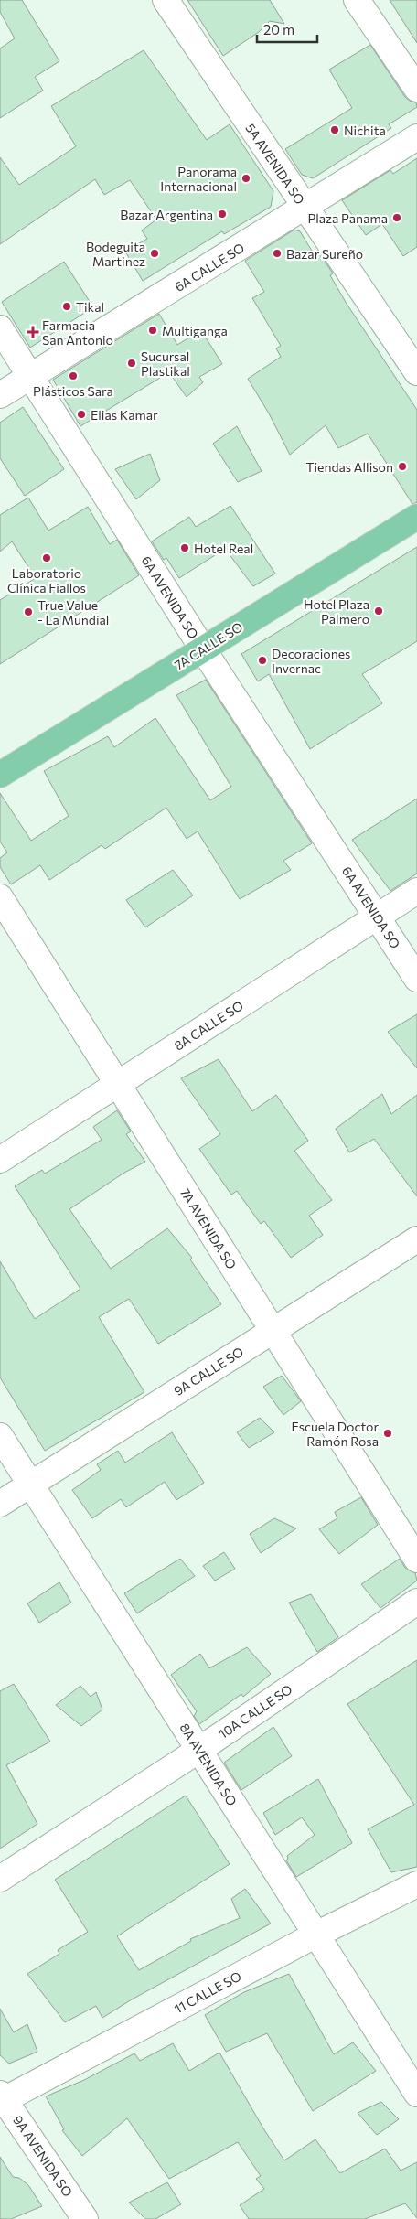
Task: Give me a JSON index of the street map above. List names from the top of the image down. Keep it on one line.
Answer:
{"streets":{"main road":["7A CALLE SO"],"street":["5A AVENIDA SO","6A CALLE SO","6A AVENIDA SO","8A CALLE SO","7A AVENIDA SO","9A CALLE SO","10A CALLE SO","8A AVENIDA SO","11 CALLE SO","9A AVENIDA SO"]},"crossings":[["5A AVENIDA SO","6A CALLE SO"],["6A CALLE SO","6A AVENIDA SO"],["6A AVENIDA SO","7A CALLE SO"],["6A AVENIDA SO","8A CALLE SO"],["8A CALLE SO","7A AVENIDA SO"],["7A AVENIDA SO","9A CALLE SO"],["9A CALLE SO","8A AVENIDA SO"],["10A CALLE SO","8A AVENIDA SO"],["8A AVENIDA SO","11 CALLE SO"],["11 CALLE SO","9A AVENIDA SO"]],"places":{"other":["Nichita","Panorama Internacional","Bazar Argentina","Plaza Panama","Bodeguita Martinez","Bazar Sureño","Tikal","Multiganga","Sucursal Plastikal","Plásticos Sara","Elias Kamar","Tiendas Allison","Hotel Real","Laboratorio Clínica Fiallos","Hotel Plaza Palmero","True Value - La Mundial","Decoraciones Invernac","Escuela Doctor Ramón Rosa"],"health":["Farmacia San Antonio"]},"scale_bar":"20 m"}
